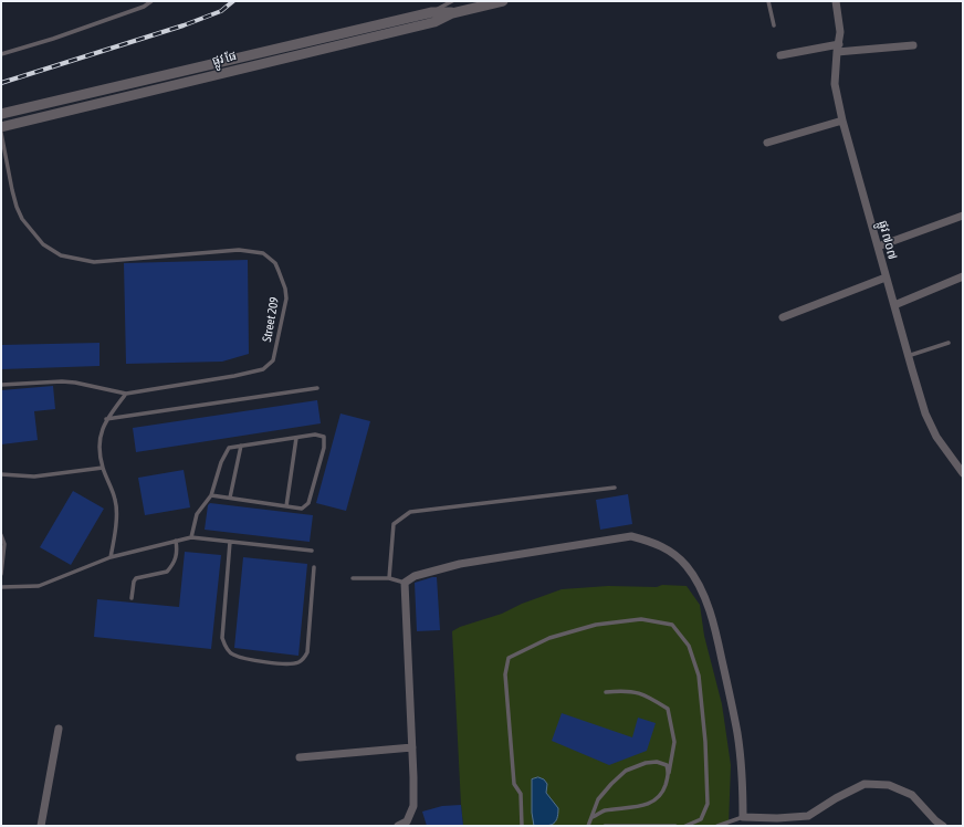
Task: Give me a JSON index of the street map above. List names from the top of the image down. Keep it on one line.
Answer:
{"streets":{"street":["ផ្លូវ ផែ","ផ្លូវ ៧០៧"],"lane":["Street 209"]}}
